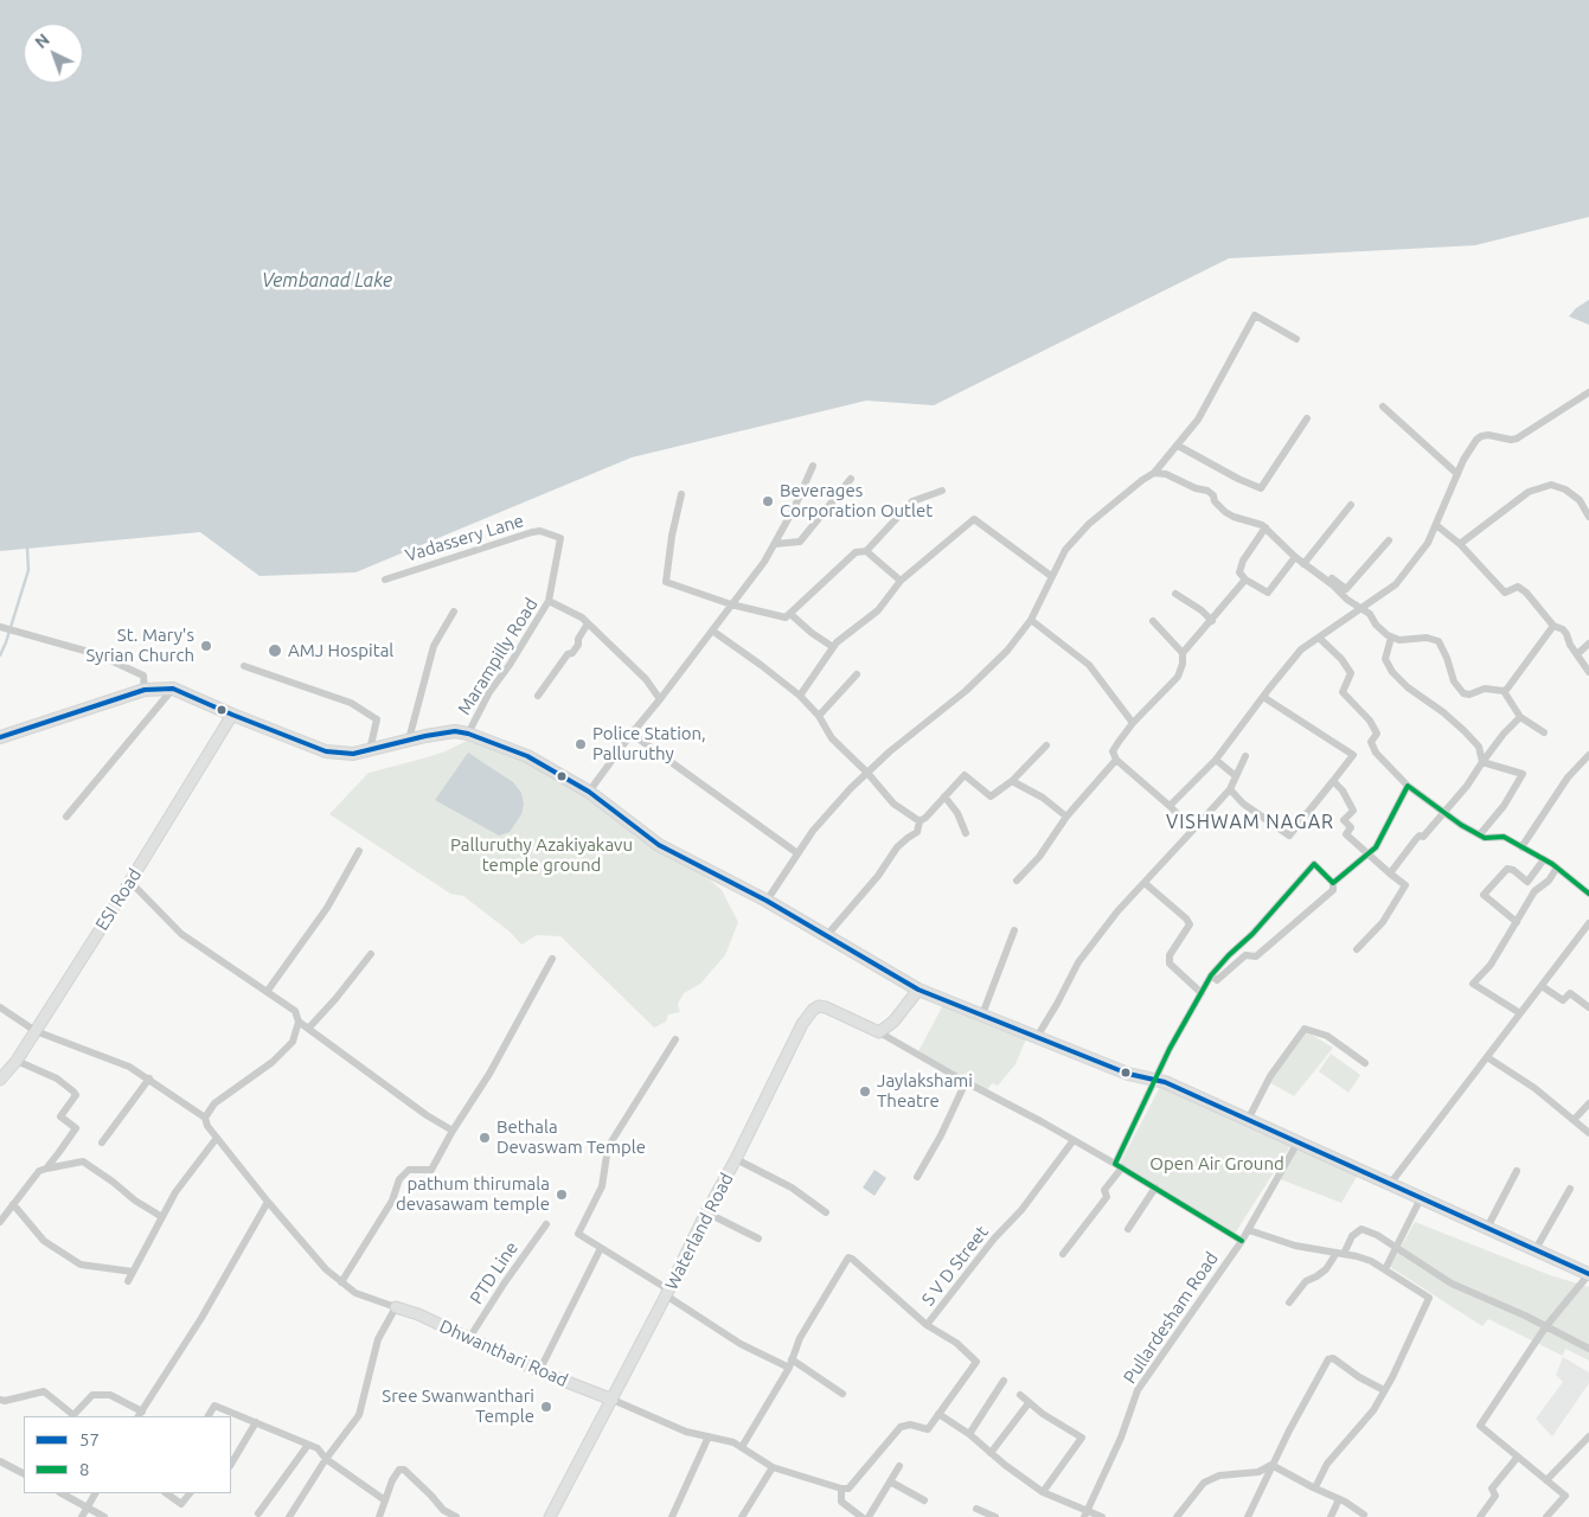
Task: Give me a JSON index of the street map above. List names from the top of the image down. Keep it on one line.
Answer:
{"streets":{"main road":["ESI Road","Waterland Road","Dhwanthari Road"],"street":["Vadassery Lane","Marampilly Road","S V D Street","PTD Line","Pullardesham Road"]},"crossings":[["Vadassery Lane","Marampilly Road"],["Waterland Road","Dhwanthari Road"],["PTD Line","Dhwanthari Road"]],"districts":["VISHWAM NAGAR"],"water":["Vembanad Lake"],"parks":["Palluruthy Azakiyakavu temple ground","Open Air Ground"],"places":["Beverages Corporation Outlet","St. Mary's Syrian Church","AMJ Hospital","Police Station, Palluruthy","Jaylakshami Theatre","Bethala Devaswam Temple","pathum thirumala devasawam temple","Sree Swanwanthari Temple"],"lines":["transit line 57","transit line 8"],"legend":["57","8"],"north":"top left"}
